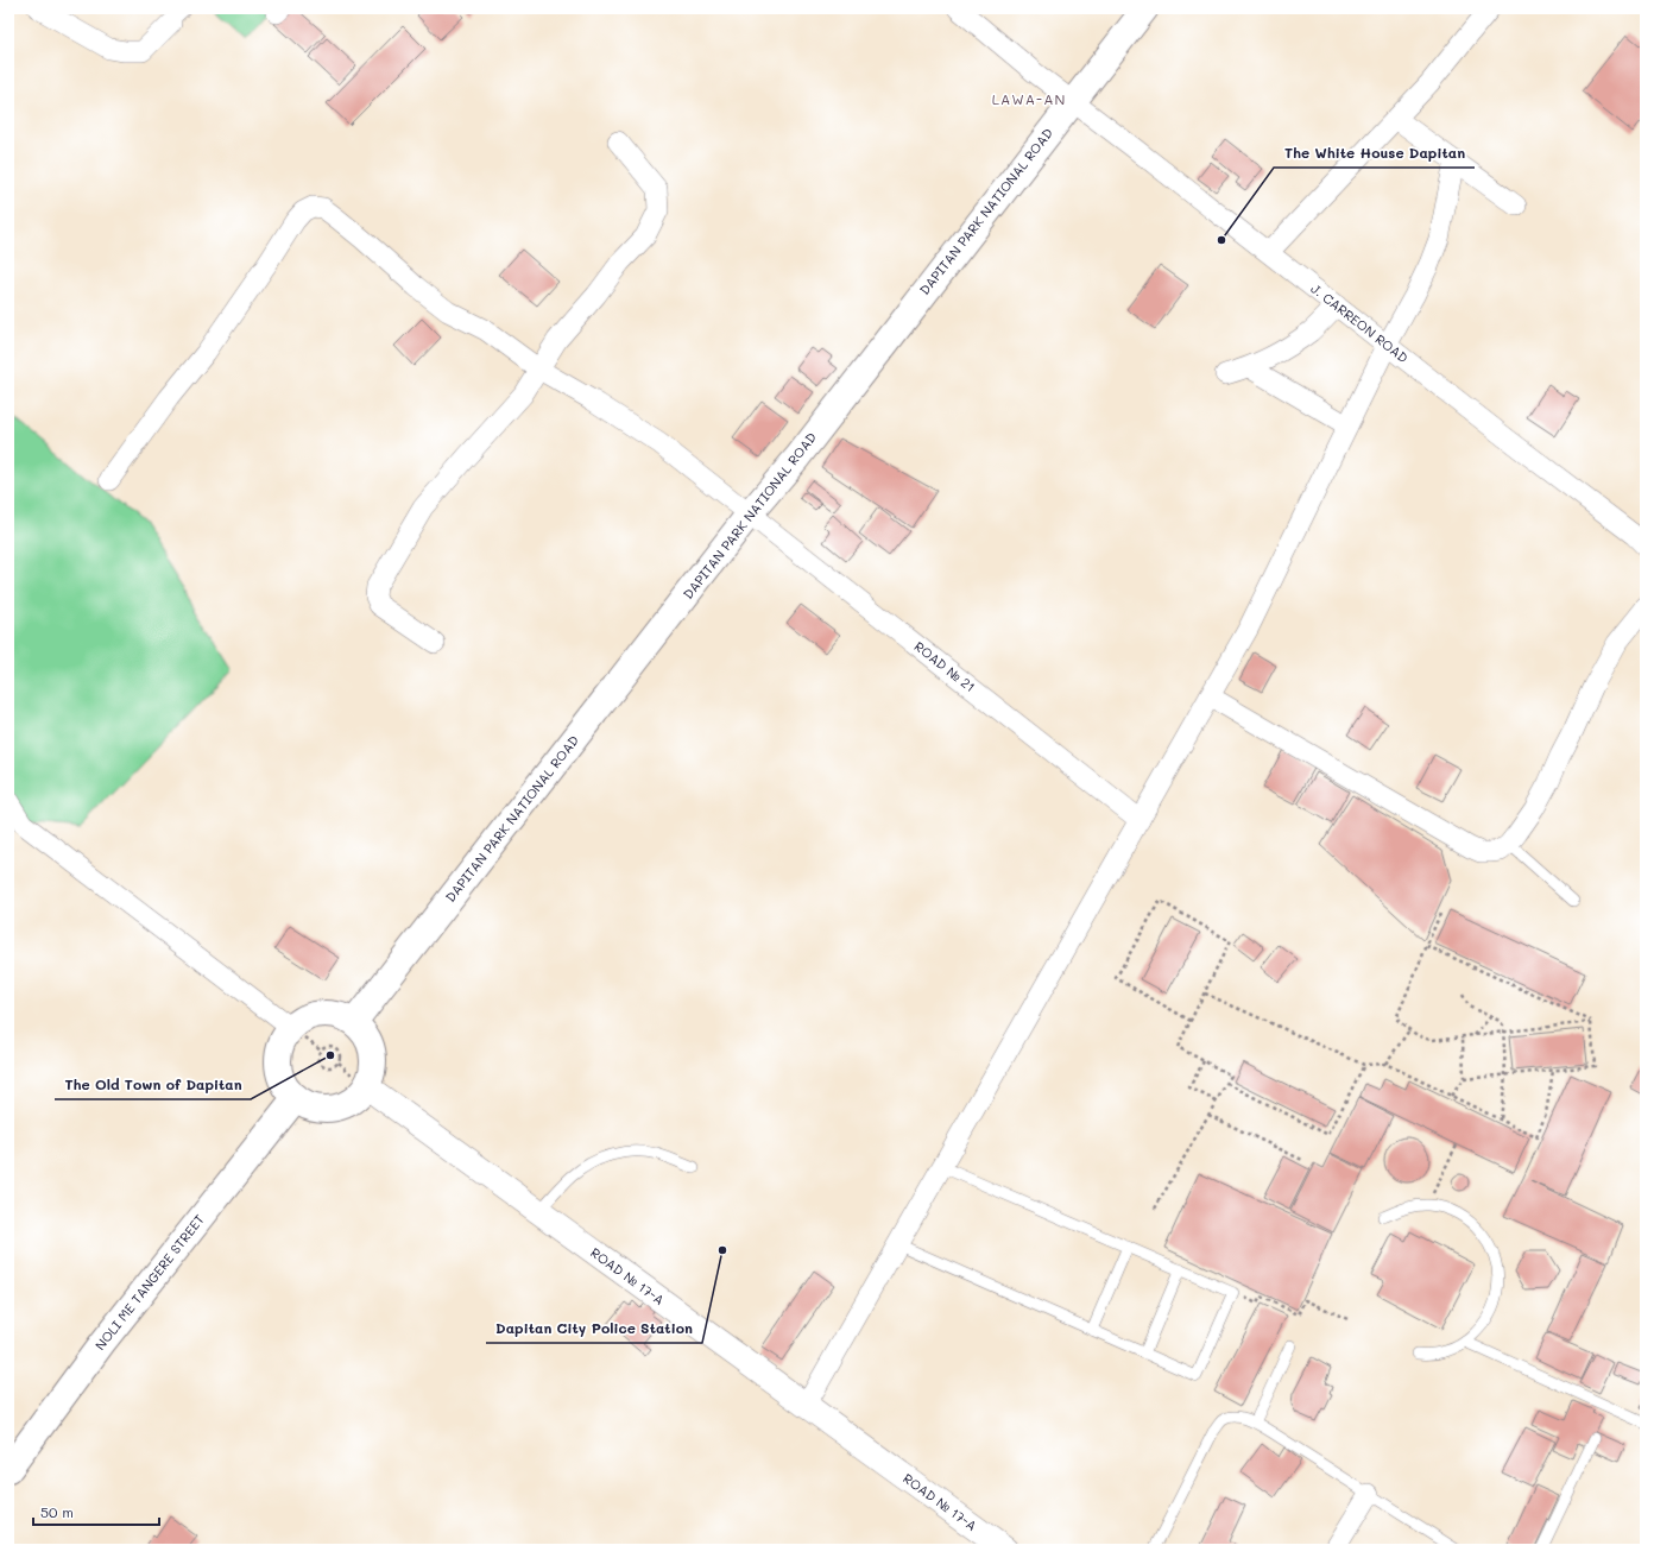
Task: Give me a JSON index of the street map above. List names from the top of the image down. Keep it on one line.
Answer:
{"streets":{"main road":["DAPITAN PARK NATIONAL ROAD","NOLI ME TANGERE STREET"],"street":["J. CARREON ROAD","ROAD № 21","ROAD № 17-A"]},"crossings":[["DAPITAN PARK NATIONAL ROAD","J. CARREON ROAD"],["DAPITAN PARK NATIONAL ROAD","ROAD № 21"]],"districts":["LAWA-AN"],"places":["The White House Dapitan","The Old Town of Dapitan","Dapitan City Police Station"],"scale_bar":"50 m"}
